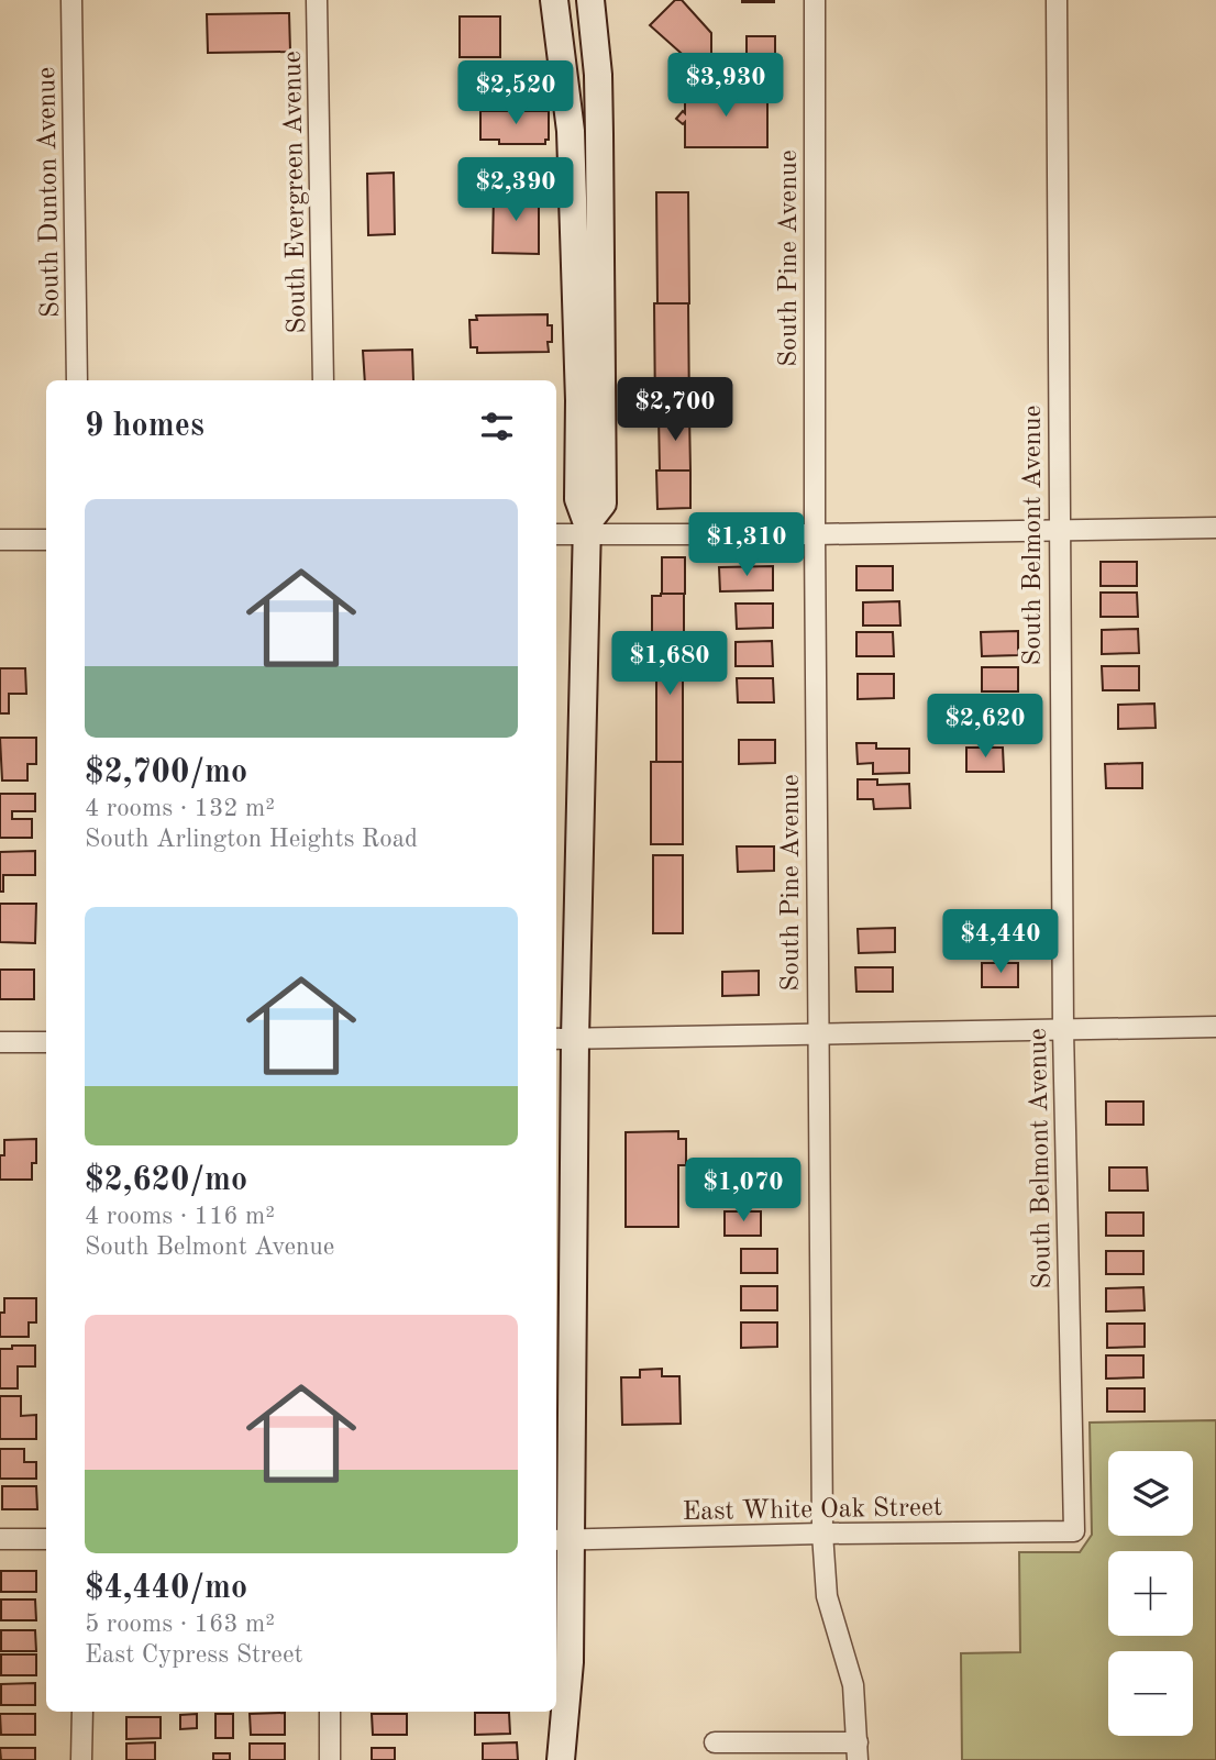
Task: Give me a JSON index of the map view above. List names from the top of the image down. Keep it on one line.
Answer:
{"streets":{"street":["South Dunton Avenue","South Evergreen Avenue","South Pine Avenue","South Belmont Avenue","East White Oak Street"]},"crossings":[["South Pine Avenue","East White Oak Street"],["South Belmont Avenue","East White Oak Street"]],"page":{"price":["$3,930","$2,520","$2,390","$2,700","$1,310","$1,680","$2,620","$4,440","$1,070"],"heading":"9 homes","list":[{"name":"$2,700/mo","note":"4 rooms · 132 m² · South Arlington Heights Road"},{"name":"$2,620/mo","note":"4 rooms · 116 m² · South Belmont Avenue"},{"name":"$4,440/mo","note":"5 rooms · 163 m² · East Cypress Street"}],"map_buttons":["+","−"]}}
